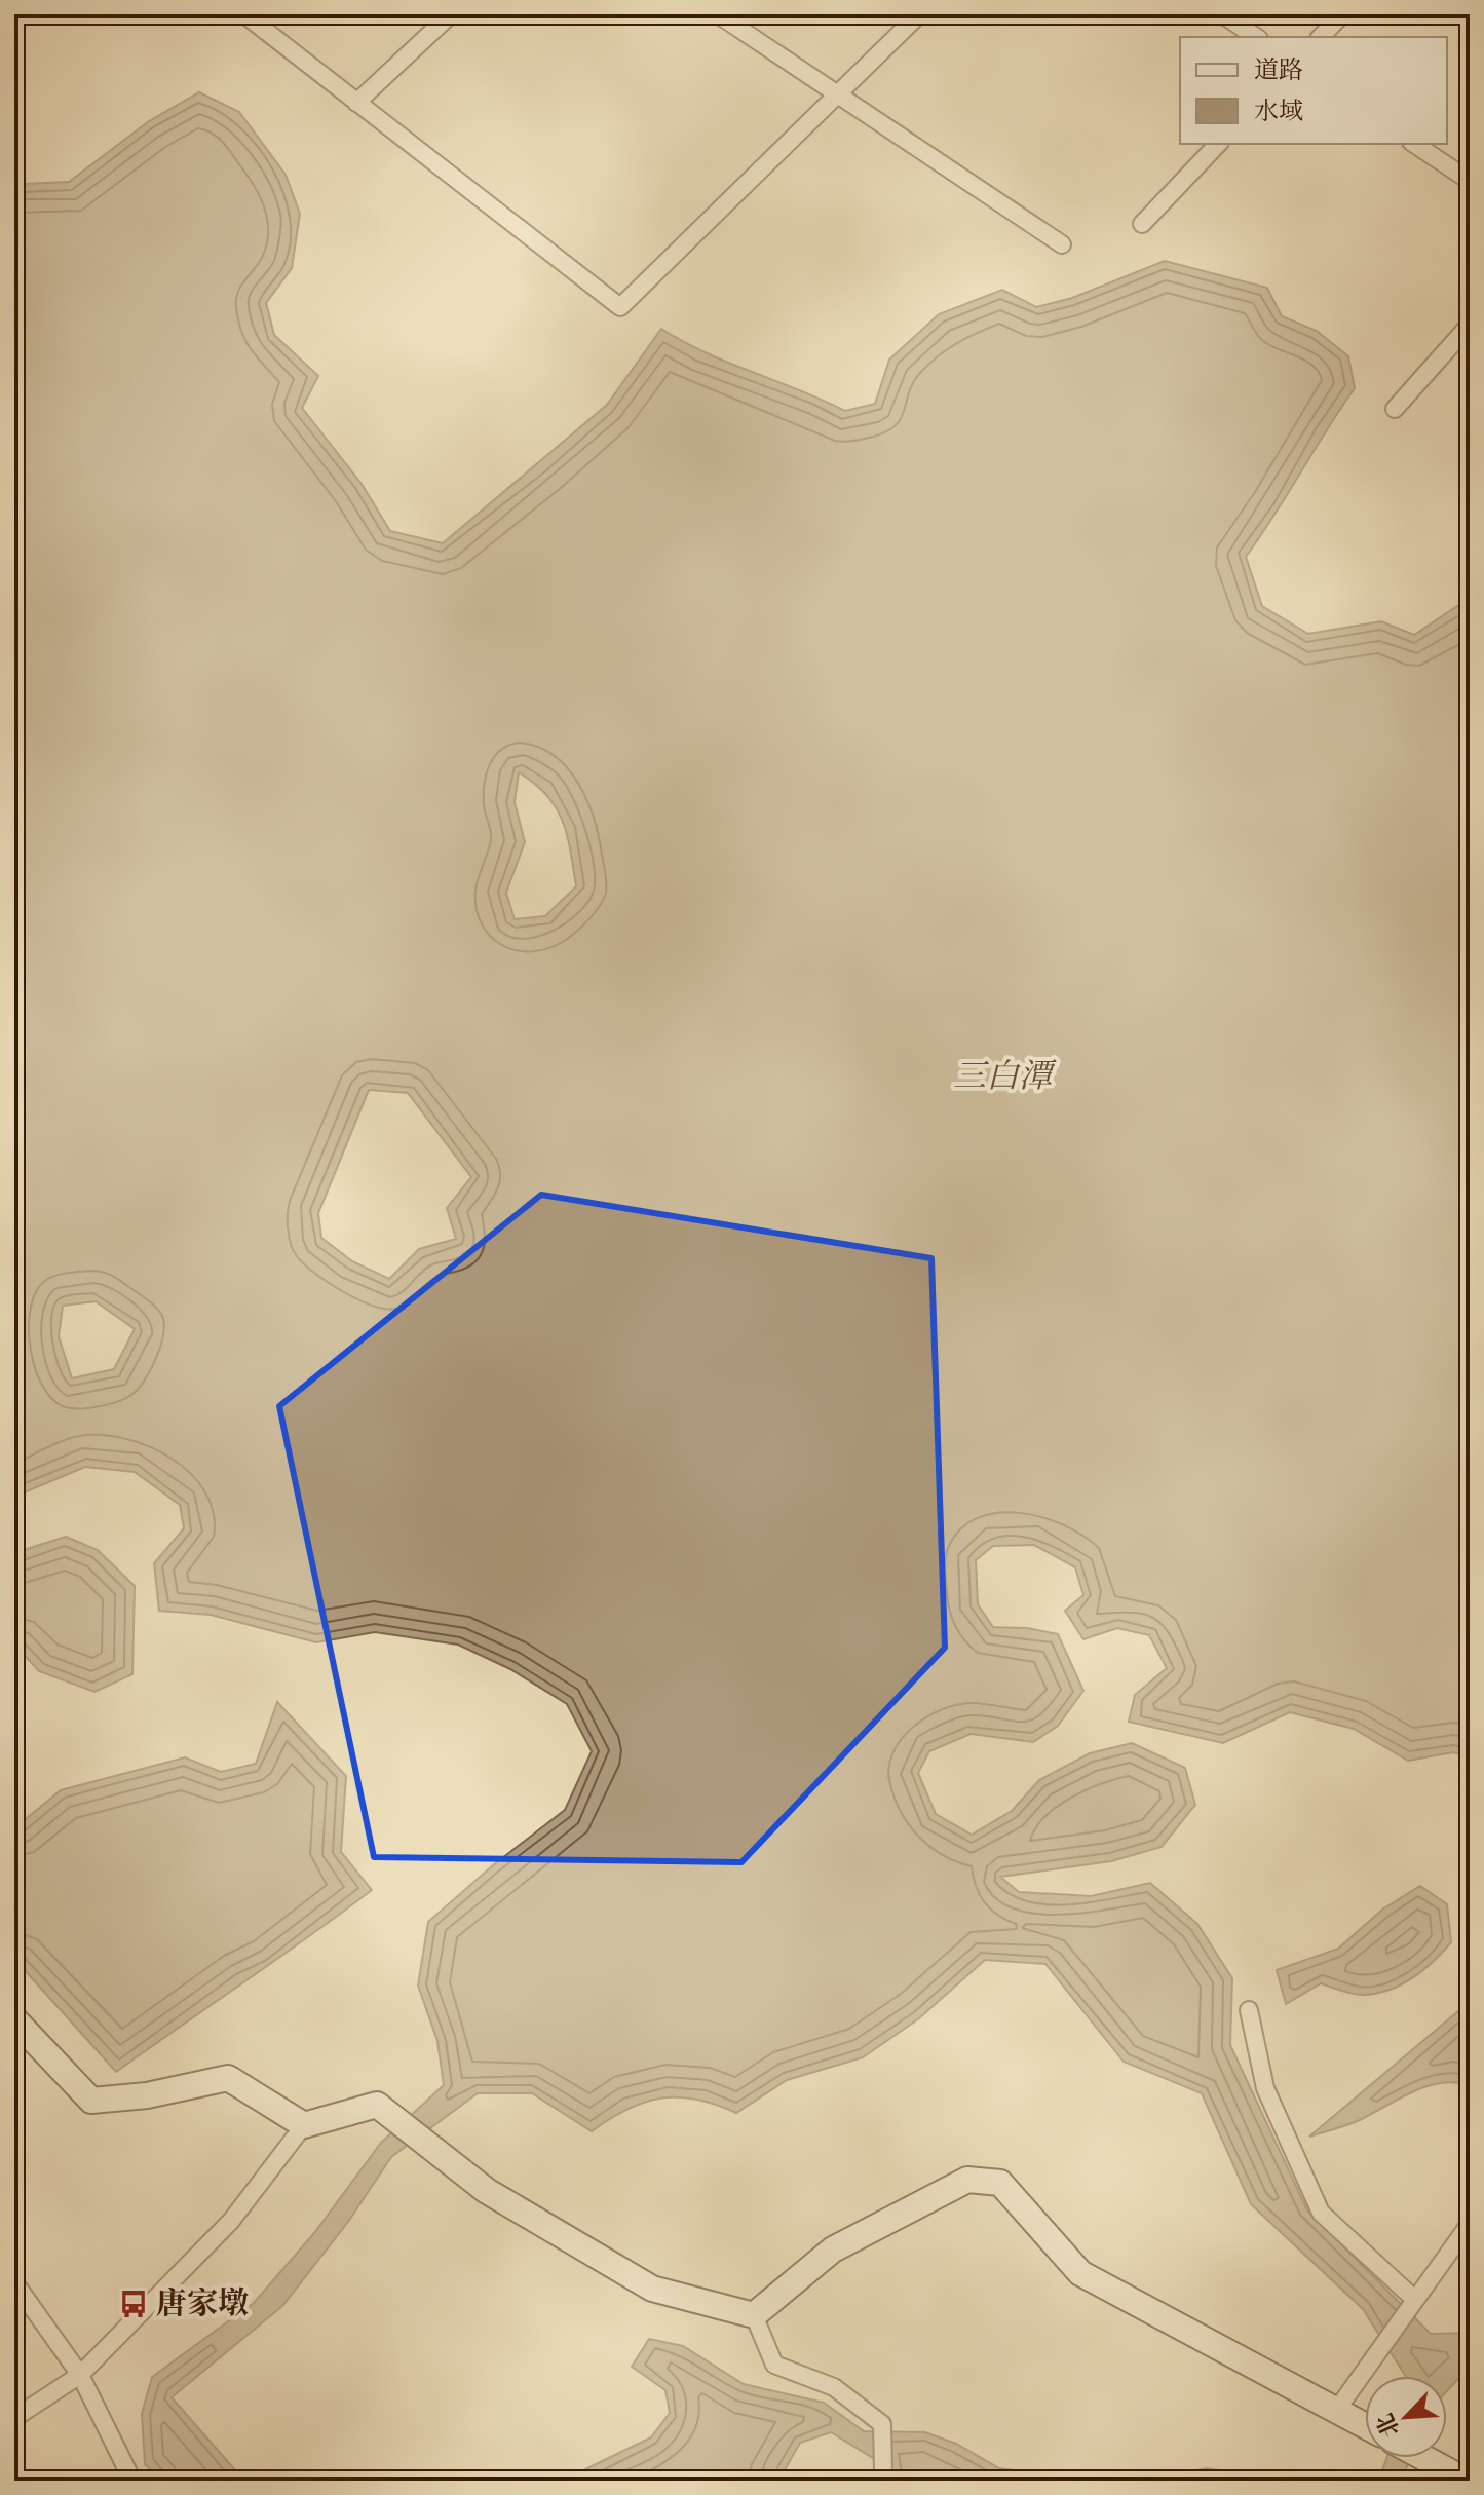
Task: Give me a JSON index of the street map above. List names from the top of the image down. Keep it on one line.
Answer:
{"water":["三白潭"],"places":{"bus stop":["唐家墩"]},"legend":["道路","水域"],"north":"bottom left"}
